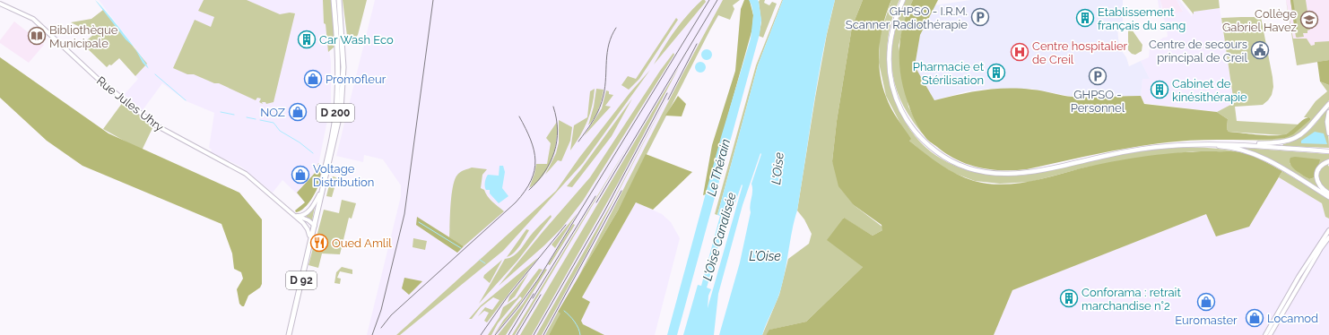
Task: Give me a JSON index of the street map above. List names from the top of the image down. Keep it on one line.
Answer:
{"streets":{"main road":["D 200","D 92"],"street":["Rue Jules Uhry"]},"crossings":[["Rue Jules Uhry","D 200"],["Rue Jules Uhry","D 92"],["D 200","D 92"]],"water":["Le Thérain","L'Oise","L'Oise Canalisée","L’Oise"],"places":{"parking":["GHPSO - I.R.M. Scanner Radiothérapie","GHPSO - Personnel"],"building":["Etablissement français du sang","Car Wash Eco","Pharmacie et Stérilisation","Cabinet de kinésithérapie","Conforama : retrait marchandise n°2"],"school or university":["Collège Gabriel Havez"],"library":["Bibliothèque Municipale"],"public building":["Centre de secours principal de Creil"],"hospital":["Centre hospitalier de Creil"],"shop":["Promofleur","NOZ","Voltage Distribution","Euromaster","Locamod"],"restaurant":["Oued Amlil"]}}
